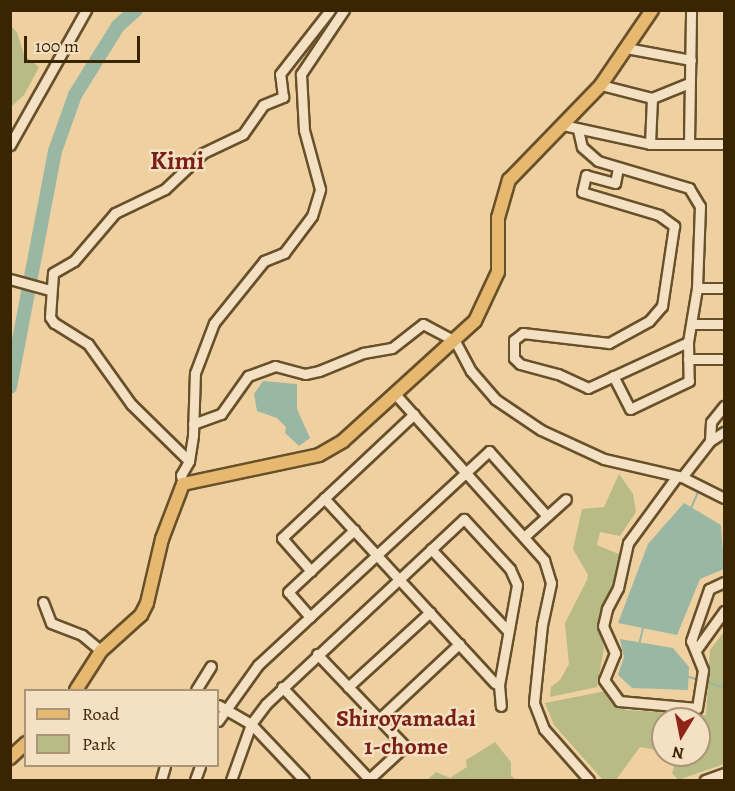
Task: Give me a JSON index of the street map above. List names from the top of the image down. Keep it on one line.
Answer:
{"districts":["Kimi","Shiroyamadai 1-chome"],"legend":["Road","Park"],"scale_bar":"100 m","north":"bottom"}
